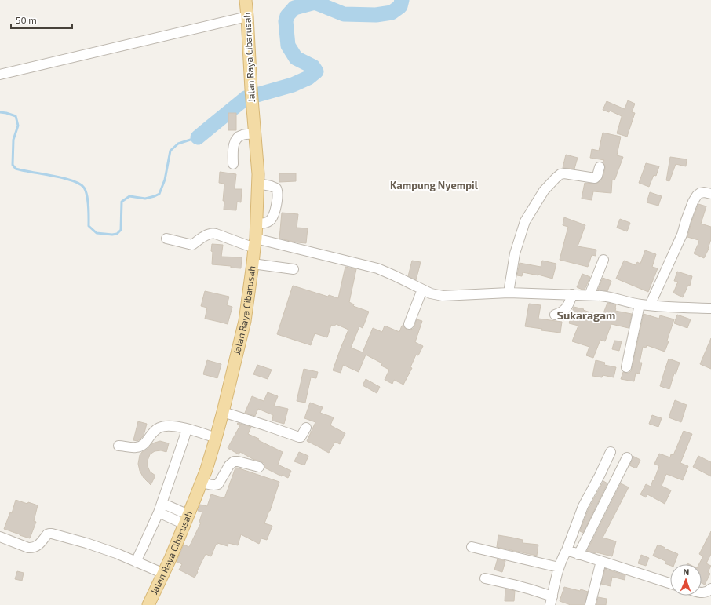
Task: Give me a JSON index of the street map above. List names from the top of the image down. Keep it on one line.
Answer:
{"streets":{"main road":["Jalan Raya Cibarusah"]},"districts":["Kampung Nyempil","Sukaragam"],"scale_bar":"50 m","north":"top"}
